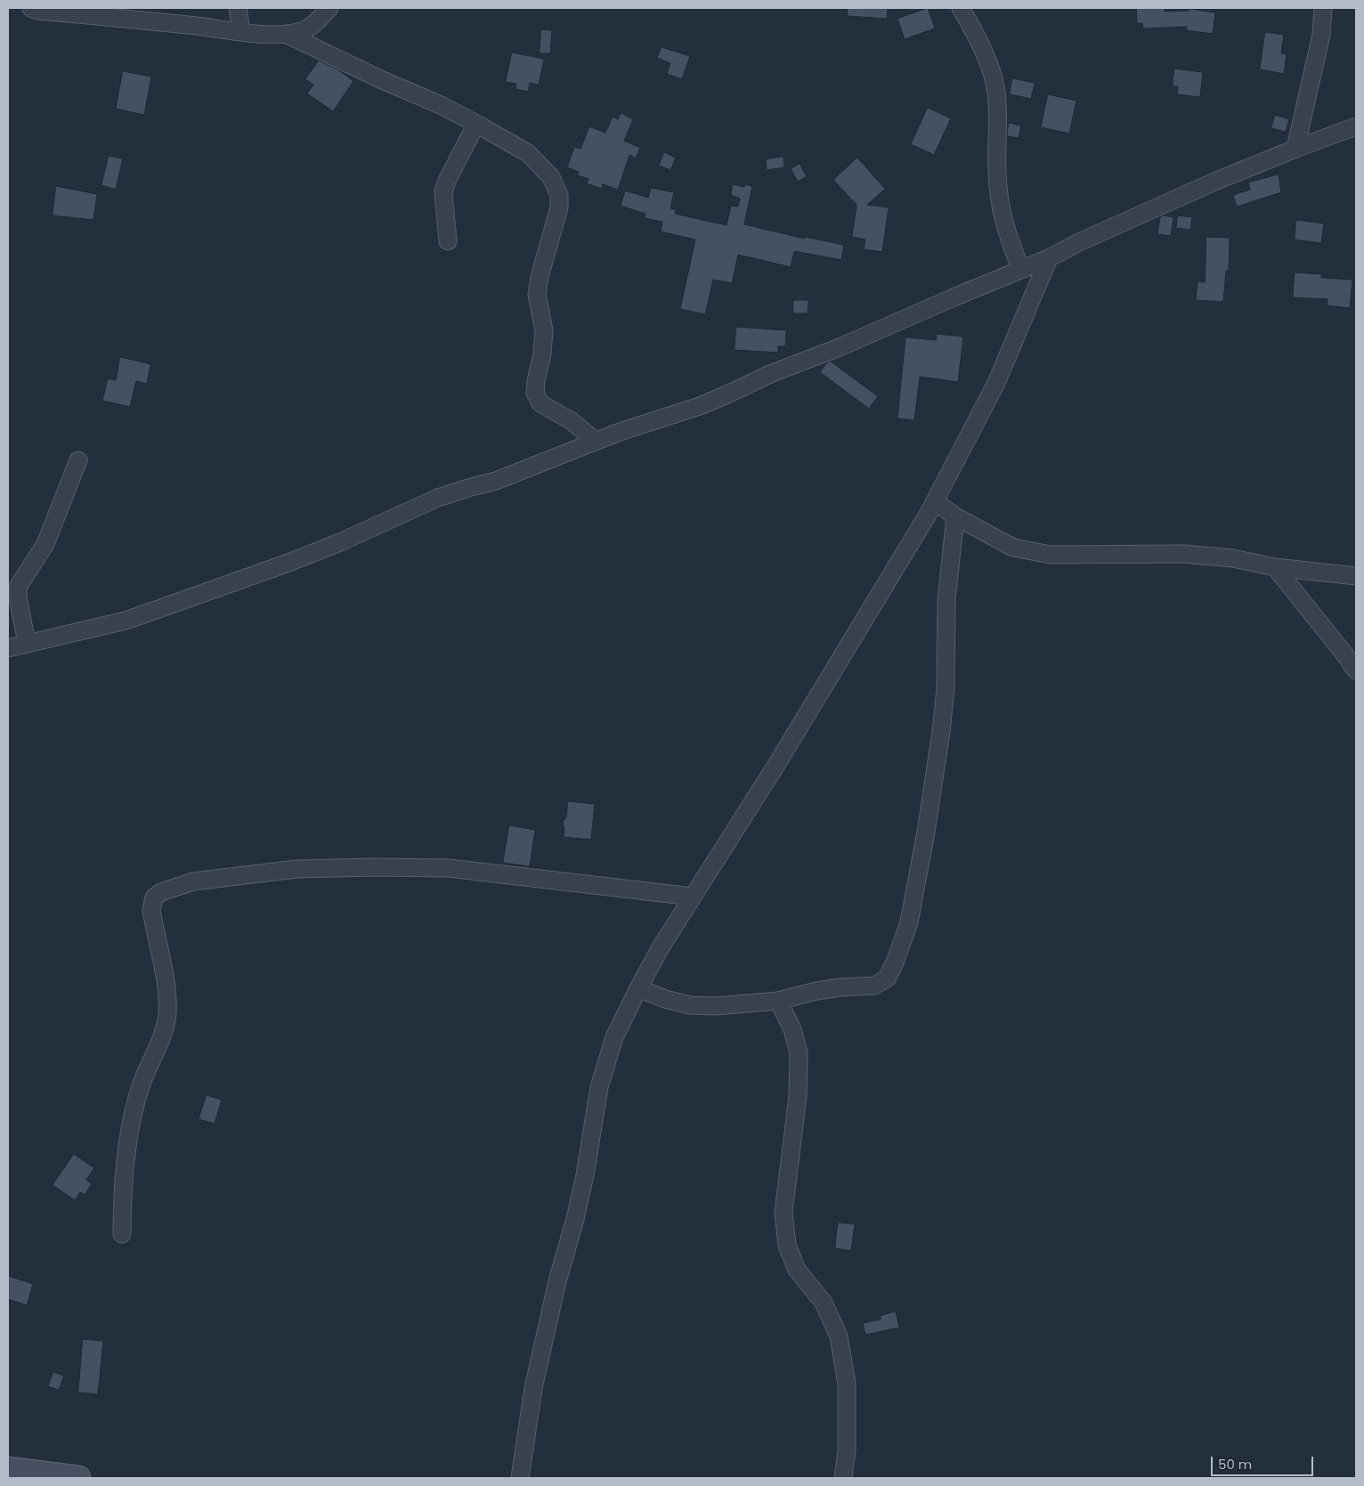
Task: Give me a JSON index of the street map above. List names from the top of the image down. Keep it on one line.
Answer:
{"scale_bar":"50 m"}
